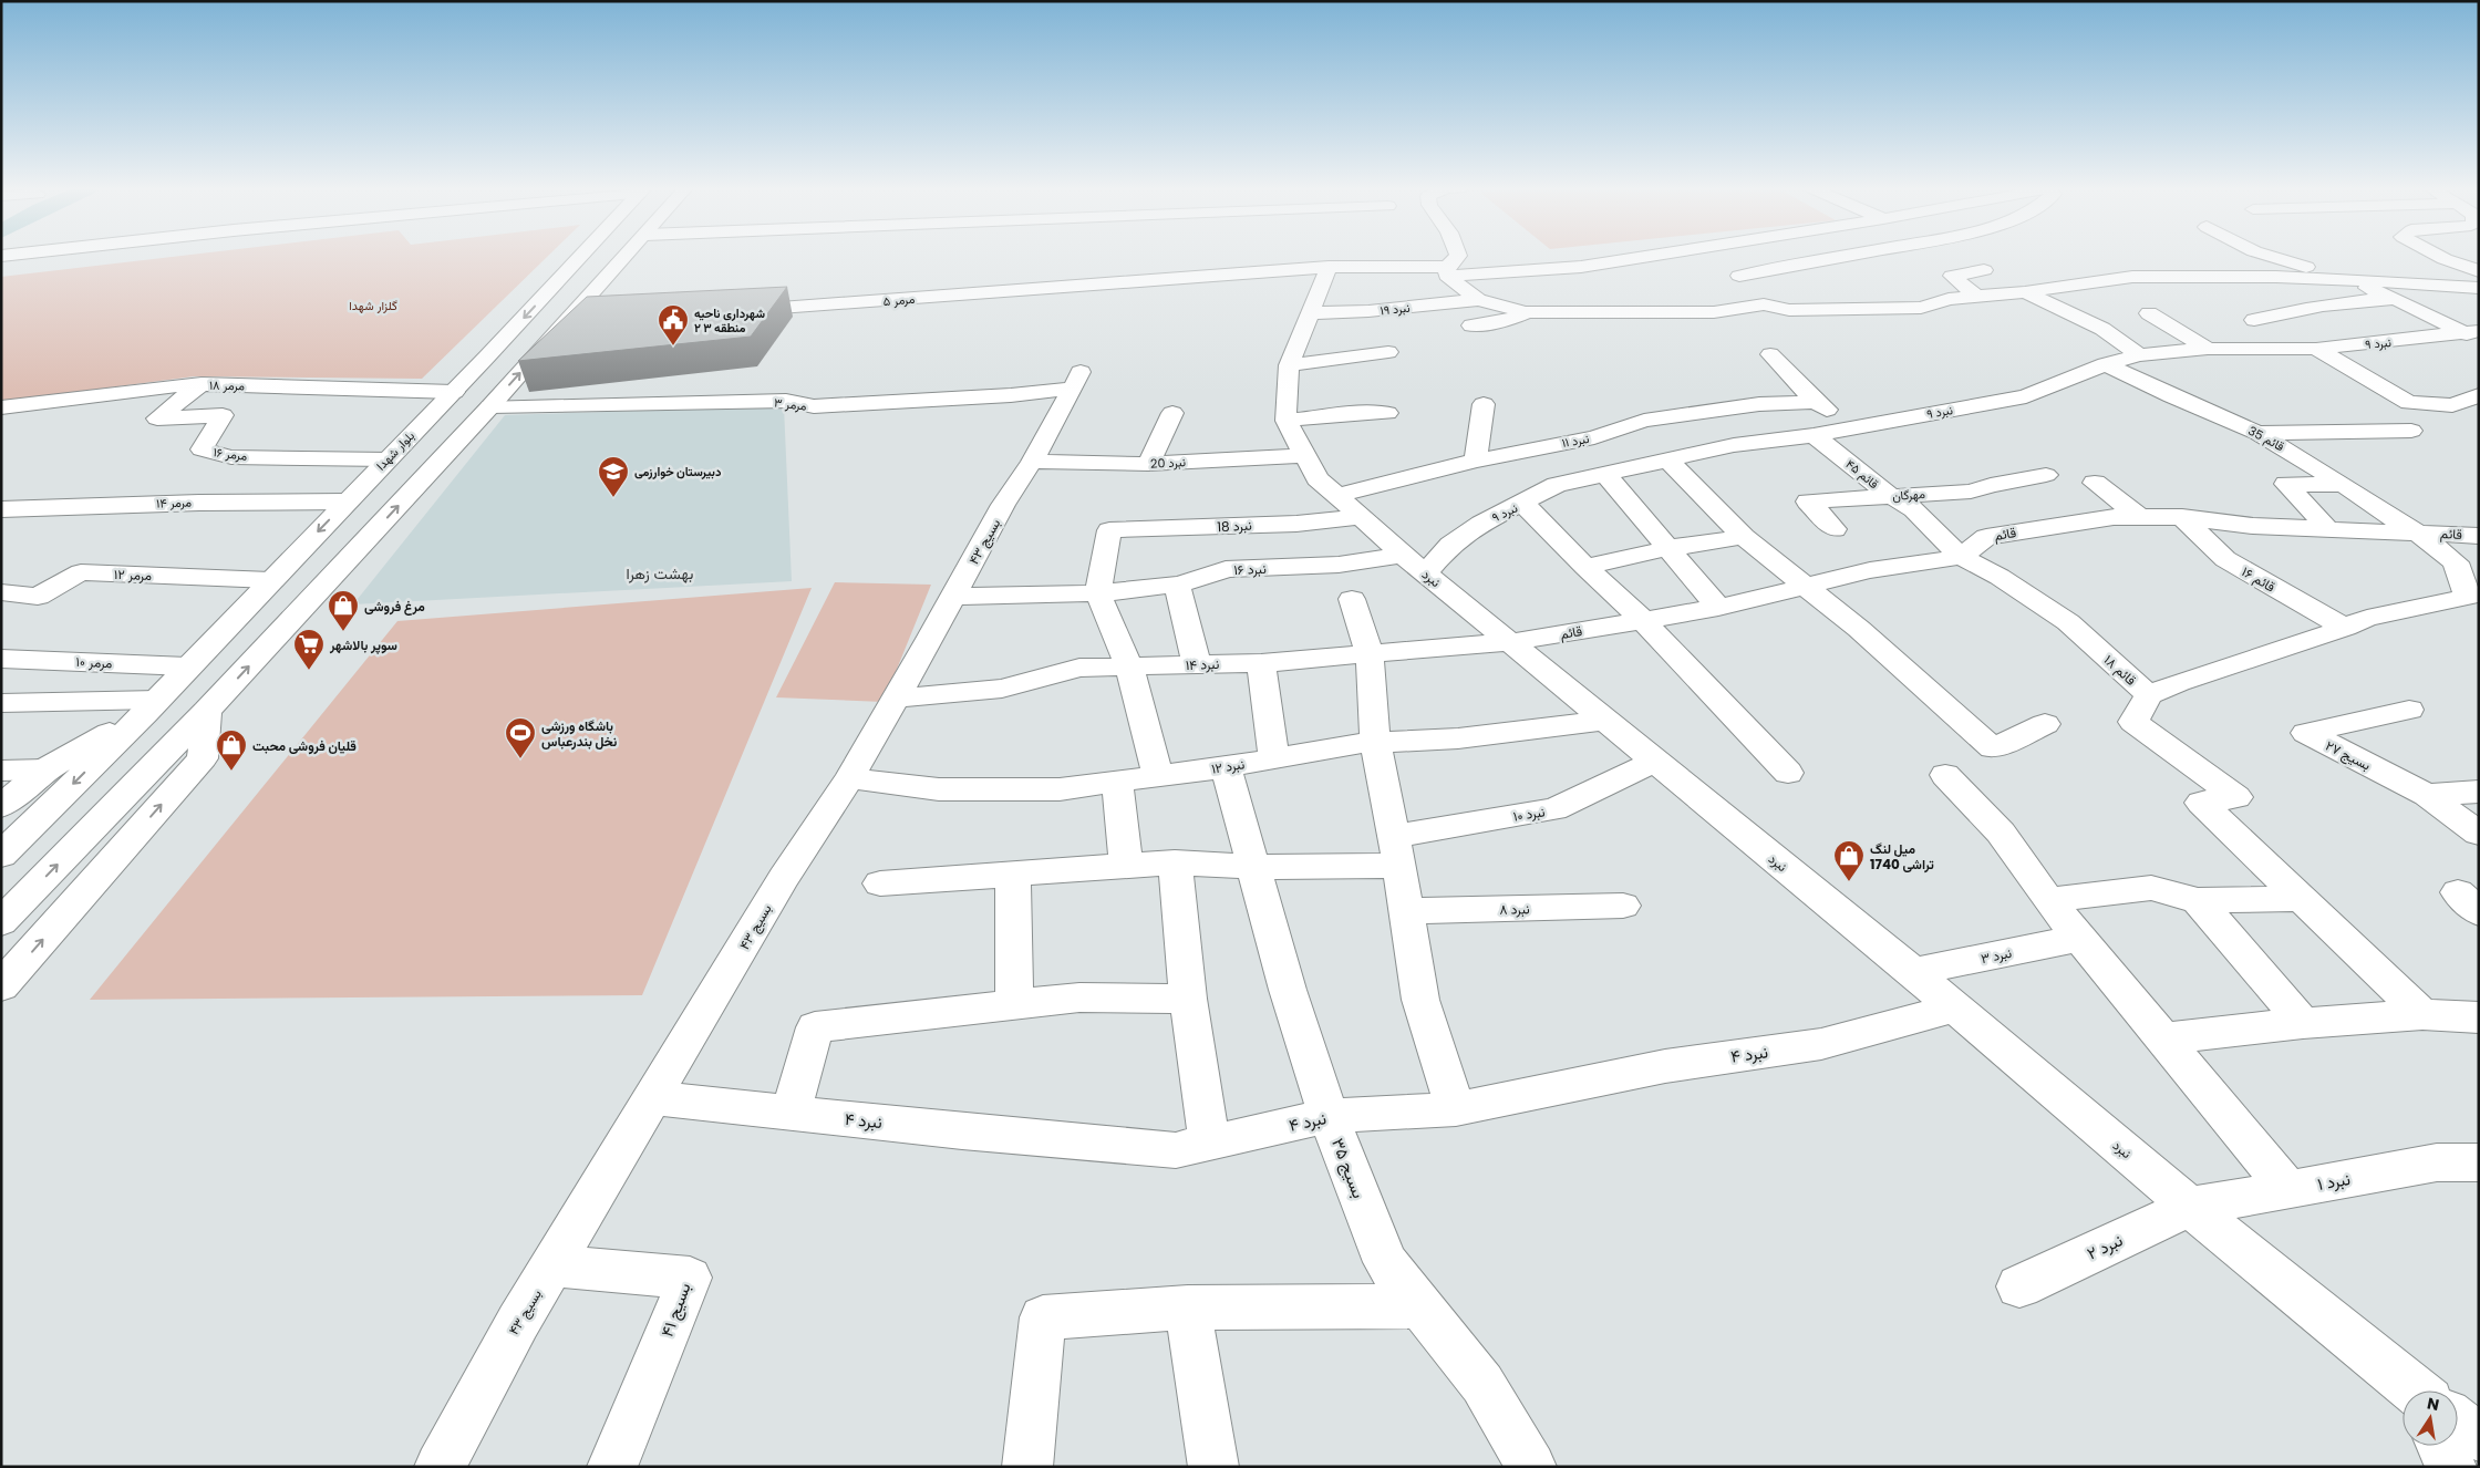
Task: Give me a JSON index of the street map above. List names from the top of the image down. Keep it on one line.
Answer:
{"streets":{"main road":["مرمر ۵","نبرد ۱۹","نبرد ۹","مرمر ۱۸","مرمر ۳","قائم 35","نبرد ۱۱","بلوار شهدا","مرمر ۱۶","نبرد 20","قائم ۴۵","مهرگان","مرمر ۱۴","نبرد 18","قائم","بسیج ۴۳","نبرد ۱۶","مرمر ۱۲","نبرد","قائم ۱۶","مرمر ۱۰","نبرد ۱۴","قائم ۱۸","بسیج ۲۷","نبرد ۱۲","نبرد ۱۰","نبرد ۸","نبرد ۳","نبرد ۴","بسیج ۳۵","نبرد ۱","نبرد ۲","بسیج ۴۱"]},"crossings":[["نبرد ۹","قائم 35"],["نبرد ۹","قائم ۴۵"],["نبرد ۹","نبرد ۱۶"],["نبرد ۹","نبرد"],["مرمر ۱۸","بلوار شهدا"],["مرمر ۱۸","مرمر ۱۶"],["مرمر ۳","بسیج ۴۳"],["قائم 35","قائم"],["قائم 35","قائم ۱۶"],["نبرد ۱۱","نبرد 18"],["نبرد ۱۱","نبرد"],["بلوار شهدا","مرمر ۱۶"],["بلوار شهدا","مرمر ۱۴"],["بلوار شهدا","مرمر ۱۲"],["بلوار شهدا","مرمر ۱۰"],["نبرد 20","بسیج ۴۳"],["نبرد 20","نبرد"],["قائم ۴۵","مهرگان"],["قائم ۴۵","قائم"],["قائم ۴۵","قائم ۱۸"],["نبرد 18","نبرد ۱۶"],["نبرد 18","نبرد"],["قائم","نبرد"],["قائم","قائم ۱۶"],["قائم","نبرد ۱۴"],["قائم","قائم ۱۸"],["بسیج ۴۳","نبرد ۱۶"],["بسیج ۴۳","نبرد ۱۴"],["بسیج ۴۳","نبرد ۱۲"],["بسیج ۴۳","نبرد ۴"],["بسیج ۴۳","بسیج ۴۱"],["نبرد ۱۶","نبرد"],["نبرد","نبرد ۱۴"],["نبرد","نبرد ۱۲"],["نبرد","نبرد ۱۰"],["نبرد","نبرد ۳"],["نبرد","نبرد ۴"],["نبرد","نبرد ۱"],["نبرد","نبرد ۲"],["نبرد ۱۲","بسیج ۳۵"],["نبرد ۱۰","بسیج ۳۵"],["نبرد ۴","بسیج ۳۵"],["نبرد ۱","نبرد ۲"]],"districts":["بهشت زهرا"],"parks":["گلزار شهدا"],"places":{"public building":["شهرداری ناحیه ۲ منطقه ۳"],"school or university":["دبیرستان خوارزمی"],"shop":["مرغ فروشی","قلیان فروشی محبت","میل لنگ تراشی 1740"],"supermarket":["سوپر بالاشهر"],"sports":["باشگاه ورزشی نخل بندرعباس"]},"north":"top"}
